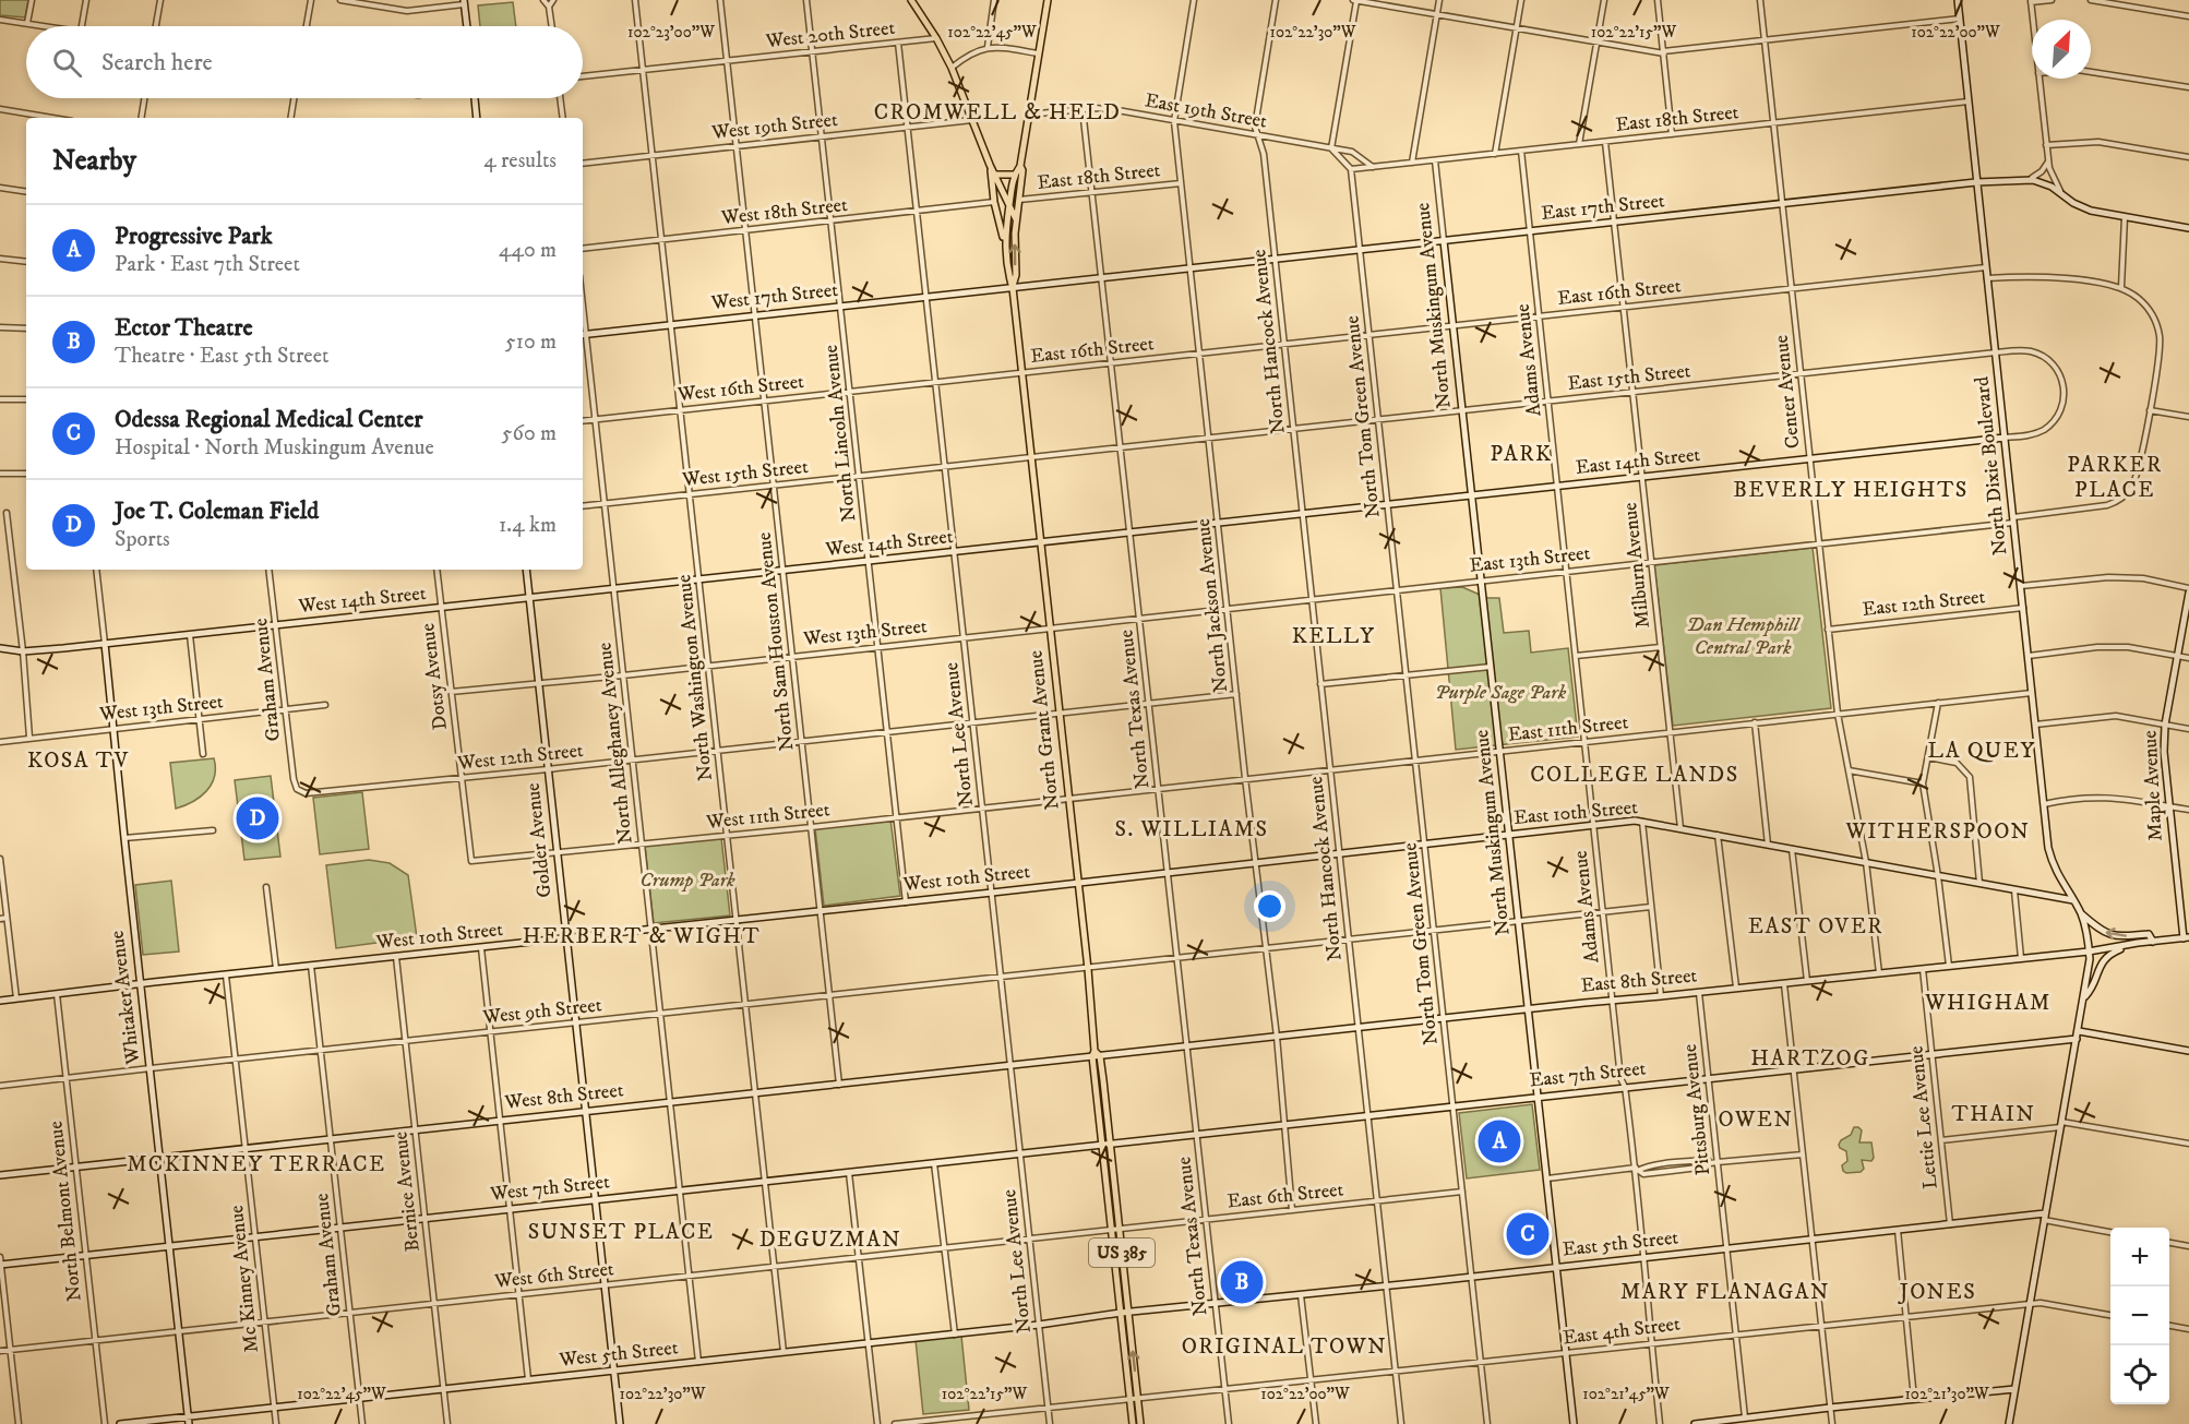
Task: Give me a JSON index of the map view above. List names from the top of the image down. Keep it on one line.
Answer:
{"streets":{"main road":["North Grant Avenue","US 385"],"street":["West 20th Street","East 19th Street","East 18th Street","West 19th Street","East 17th Street","West 18th Street","East 16th Street","West 17th Street","North Muskingum Avenue","North Hancock Avenue","Adams Avenue","East 15th Street","West 16th Street","Center Avenue","North Tom Green Avenue","North Lincoln Avenue","East 14th Street","North Dixie Boulevard","West 15th Street","West 14th Street","East 13th Street","Milburn Avenue","East 12th Street","North Jackson Avenue","West 13th Street","North Sam Houston Avenue","Dotsy Avenue","North Washington Avenue","Graham Avenue","North Texas Avenue","East 11th Street","North Lee Avenue","North Alleghaney Avenue","West 12th Street","Maple Avenue","East 10th Street","West 11th Street","Golder Avenue","West 10th Street","East 8th Street","Whitaker Avenue","West 9th Street","East 7th Street","West 8th Street","Pittsburg Avenue","Lettie Lee Avenue","West 7th Street","Bernice Avenue","East 6th Street","North Belmont Avenue","East 5th Street","West 6th Street","Mc Kinney Avenue","East 4th Street","West 5th Street"]},"crossings":[["West 20th Street","North Lincoln Avenue"],["West 20th Street","North Sam Houston Avenue"],["West 20th Street","North Washington Avenue"],["West 20th Street","North Lee Avenue"],["East 19th Street","East 18th Street"],["East 19th Street","North Hancock Avenue"],["East 19th Street","North Jackson Avenue"],["East 19th Street","North Texas Avenue"],["East 19th Street","US 385"],["East 18th Street","North Muskingum Avenue"],["East 18th Street","Adams Avenue"],["East 18th Street","Center Avenue"],["East 18th Street","North Tom Green Avenue"],["East 18th Street","North Dixie Boulevard"],["East 18th Street","Milburn Avenue"],["East 18th Street","North Jackson Avenue"],["East 18th Street","North Texas Avenue"],["East 18th Street","US 385"],["West 19th Street","North Lincoln Avenue"],["West 19th Street","North Sam Houston Avenue"],["West 19th Street","North Washington Avenue"],["West 19th Street","North Lee Avenue"],["East 17th Street","West 17th Street"],["East 17th Street","North Muskingum Avenue"],["East 17th Street","North Hancock Avenue"],["East 17th Street","Adams Avenue"],["East 17th Street","Center Avenue"],["East 17th Street","North Tom Green Avenue"],["East 17th Street","North Dixie Boulevard"],["East 17th Street","Milburn Avenue"],["East 17th Street","North Jackson Avenue"],["East 17th Street","North Texas Avenue"],["East 17th Street","North Grant Avenue"],["West 18th Street","North Lincoln Avenue"],["West 18th Street","North Sam Houston Avenue"],["West 18th Street","North Washington Avenue"],["West 18th Street","North Lee Avenue"],["East 16th Street","North Muskingum Avenue"],["East 16th Street","North Hancock Avenue"],["East 16th Street","Adams Avenue"],["East 16th Street","West 16th Street"],["East 16th Street","Center Avenue"],["East 16th Street","North Tom Green Avenue"],["East 16th Street","North Dixie Boulevard"],["East 16th Street","Milburn Avenue"],["East 16th Street","North Jackson Avenue"],["East 16th Street","North Texas Avenue"],["East 16th Street","North Grant Avenue"],["West 17th Street","North Lincoln Avenue"],["West 17th Street","North Sam Houston Avenue"],["West 17th Street","North Washington Avenue"],["West 17th Street","North Grant Avenue"],["West 17th Street","North Lee Avenue"],["West 17th Street","North Alleghaney Avenue"],["North Muskingum Avenue","East 15th Street"],["North Muskingum Avenue","East 14th Street"],["North Muskingum Avenue","East 13th Street"],["North Muskingum Avenue","East 11th Street"],["North Muskingum Avenue","East 10th Street"],["North Muskingum Avenue","East 8th Street"],["North Muskingum Avenue","West 9th Street"],["North Muskingum Avenue","East 7th Street"],["North Muskingum Avenue","East 5th Street"],["North Muskingum Avenue","East 4th Street"],["North Hancock Avenue","East 15th Street"],["North Hancock Avenue","East 14th Street"],["North Hancock Avenue","East 13th Street"],["North Hancock Avenue","East 11th Street"],["North Hancock Avenue","East 10th Street"],["North Hancock Avenue","East 8th Street"],["North Hancock Avenue","West 9th Street"],["North Hancock Avenue","East 7th Street"],["North Hancock Avenue","East 6th Street"],["North Hancock Avenue","East 5th Street"],["North Hancock Avenue","East 4th Street"],["Adams Avenue","East 15th Street"],["Adams Avenue","East 14th Street"],["Adams Avenue","East 13th Street"],["Adams Avenue","East 11th Street"],["Adams Avenue","East 10th Street"],["Adams Avenue","East 8th Street"],["Adams Avenue","West 9th Street"],["Adams Avenue","East 7th Street"],["Adams Avenue","East 5th Street"],["Adams Avenue","East 4th Street"],["East 15th Street","Center Avenue"],["East 15th Street","North Tom Green Avenue"],["East 15th Street","East 14th Street"],["East 15th Street","North Dixie Boulevard"],["East 15th Street","West 15th Street"],["East 15th Street","Milburn Avenue"],["East 15th Street","North Jackson Avenue"],["East 15th Street","North Texas Avenue"],["East 15th Street","North Grant Avenue"],["West 16th Street","North Lincoln Avenue"],["West 16th Street","North Sam Houston Avenue"],["West 16th Street","North Washington Avenue"],["West 16th Street","North Grant Avenue"],["West 16th Street","North Lee Avenue"],["West 16th Street","North Alleghaney Avenue"],["Center Avenue","East 14th Street"],["Center Avenue","East 13th Street"],["Center Avenue","East 12th Street"],["Center Avenue","East 11th Street"],["Center Avenue","East 10th Street"],["Center Avenue","East 8th Street"],["North Tom Green Avenue","East 14th Street"],["North Tom Green Avenue","East 13th Street"],["North Tom Green Avenue","East 11th Street"],["North Tom Green Avenue","East 10th Street"],["North Tom Green Avenue","East 8th Street"],["North Tom Green Avenue","West 9th Street"],["North Tom Green Avenue","East 7th Street"],["North Tom Green Avenue","East 6th Street"],["North Tom Green Avenue","East 5th Street"],["North Lincoln Avenue","West 15th Street"],["North Lincoln Avenue","West 14th Street"],["North Lincoln Avenue","West 13th Street"],["North Lincoln Avenue","West 12th Street"],["North Lincoln Avenue","West 11th Street"],["North Lincoln Avenue","West 10th Street"],["East 14th Street","North Dixie Boulevard"],["East 14th Street","West 14th Street"],["East 14th Street","Milburn Avenue"],["East 14th Street","North Jackson Avenue"],["East 14th Street","North Texas Avenue"],["East 14th Street","North Grant Avenue"],["North Dixie Boulevard","East 13th Street"],["North Dixie Boulevard","East 12th Street"],["North Dixie Boulevard","East 11th Street"],["North Dixie Boulevard","East 10th Street"],["North Dixie Boulevard","East 8th Street"],["North Dixie Boulevard","East 7th Street"],["North Dixie Boulevard","East 5th Street"],["North Dixie Boulevard","East 4th Street"],["West 15th Street","North Sam Houston Avenue"],["West 15th Street","North Washington Avenue"],["West 15th Street","North Grant Avenue"],["West 15th Street","North Lee Avenue"],["West 15th Street","North Alleghaney Avenue"],["West 14th Street","North Sam Houston Avenue"],["West 14th Street","Dotsy Avenue"],["West 14th Street","North Washington Avenue"],["West 14th Street","Graham Avenue"],["West 14th Street","North Grant Avenue"],["West 14th Street","North Lee Avenue"],["West 14th Street","North Alleghaney Avenue"],["West 14th Street","Golder Avenue"],["West 14th Street","Whitaker Avenue"],["East 13th Street","Milburn Avenue"],["East 13th Street","North Jackson Avenue"],["East 13th Street","West 13th Street"],["East 13th Street","North Texas Avenue"],["East 13th Street","North Grant Avenue"],["Milburn Avenue","East 11th Street"],["Milburn Avenue","East 10th Street"],["North Jackson Avenue","East 11th Street"],["North Jackson Avenue","East 10th Street"],["North Jackson Avenue","East 8th Street"],["North Jackson Avenue","West 9th Street"],["North Jackson Avenue","East 7th Street"],["North Jackson Avenue","East 6th Street"],["West 13th Street","North Sam Houston Avenue"],["West 13th Street","Dotsy Avenue"],["West 13th Street","North Washington Avenue"],["West 13th Street","Graham Avenue"],["West 13th Street","North Grant Avenue"],["West 13th Street","North Lee Avenue"],["West 13th Street","North Alleghaney Avenue"],["West 13th Street","Golder Avenue"],["West 13th Street","Whitaker Avenue"],["North Sam Houston Avenue","West 12th Street"],["North Sam Houston Avenue","West 11th Street"],["North Sam Houston Avenue","West 10th Street"],["North Sam Houston Avenue","West 9th Street"],["North Sam Houston Avenue","West 8th Street"],["Dotsy Avenue","West 12th Street"],["Dotsy Avenue","West 11th Street"],["North Washington Avenue","West 12th Street"],["North Washington Avenue","West 11th Street"],["North Washington Avenue","West 10th Street"],["North Washington Avenue","West 9th Street"],["North Washington Avenue","West 8th Street"],["North Washington Avenue","West 7th Street"],["North Washington Avenue","West 6th Street"],["North Washington Avenue","West 5th Street"],["Graham Avenue","West 12th Street"],["Graham Avenue","West 10th Street"],["Graham Avenue","West 9th Street"],["Graham Avenue","West 8th Street"],["Graham Avenue","West 7th Street"],["Graham Avenue","West 6th Street"],["Graham Avenue","West 5th Street"],["North Texas Avenue","East 11th Street"],["North Texas Avenue","East 10th Street"],["North Texas Avenue","East 8th Street"],["North Texas Avenue","West 9th Street"],["North Texas Avenue","East 7th Street"],["North Texas Avenue","East 6th Street"],["North Texas Avenue","East 5th Street"],["North Texas Avenue","East 4th Street"],["East 11th Street","North Grant Avenue"],["East 11th Street","West 11th Street"],["North Grant Avenue","West 12th Street"],["North Grant Avenue","East 10th Street"],["North Grant Avenue","West 11th Street"],["North Grant Avenue","West 10th Street"],["North Grant Avenue","East 8th Street"],["North Grant Avenue","West 9th Street"],["North Grant Avenue","East 7th Street"],["North Grant Avenue","West 8th Street"],["North Grant Avenue","West 7th Street"],["North Grant Avenue","East 6th Street"],["North Grant Avenue","East 5th Street"],["North Grant Avenue","US 385"],["North Grant Avenue","West 6th Street"],["North Grant Avenue","East 4th Street"],["North Grant Avenue","West 5th Street"],["North Lee Avenue","West 12th Street"],["North Lee Avenue","West 11th Street"],["North Lee Avenue","West 10th Street"],["North Lee Avenue","West 9th Street"],["North Lee Avenue","West 8th Street"],["North Lee Avenue","West 7th Street"],["North Lee Avenue","West 6th Street"],["North Lee Avenue","East 4th Street"],["North Lee Avenue","West 5th Street"],["North Alleghaney Avenue","West 12th Street"],["North Alleghaney Avenue","West 11th Street"],["North Alleghaney Avenue","West 10th Street"],["North Alleghaney Avenue","West 9th Street"],["North Alleghaney Avenue","West 8th Street"],["North Alleghaney Avenue","West 7th Street"],["North Alleghaney Avenue","West 6th Street"],["North Alleghaney Avenue","West 5th Street"],["West 12th Street","Golder Avenue"],["Maple Avenue","East 8th Street"],["East 10th Street","West 10th Street"],["West 11th Street","Golder Avenue"],["Golder Avenue","West 10th Street"],["Golder Avenue","West 9th Street"],["Golder Avenue","West 8th Street"],["Golder Avenue","West 7th Street"],["Golder Avenue","West 6th Street"],["Golder Avenue","West 5th Street"],["West 10th Street","Whitaker Avenue"],["West 10th Street","Bernice Avenue"],["West 10th Street","North Belmont Avenue"],["West 10th Street","Mc Kinney Avenue"],["East 8th Street","West 8th Street"],["East 8th Street","Pittsburg Avenue"],["East 8th Street","Lettie Lee Avenue"],["Whitaker Avenue","West 9th Street"],["Whitaker Avenue","West 8th Street"],["Whitaker Avenue","West 7th Street"],["Whitaker Avenue","West 6th Street"],["Whitaker Avenue","West 5th Street"],["West 9th Street","Bernice Avenue"],["West 9th Street","North Belmont Avenue"],["West 9th Street","Mc Kinney Avenue"],["East 7th Street","Pittsburg Avenue"],["East 7th Street","Lettie Lee Avenue"],["East 7th Street","West 7th Street"],["West 8th Street","Bernice Avenue"],["West 8th Street","North Belmont Avenue"],["West 8th Street","Mc Kinney Avenue"],["Pittsburg Avenue","East 5th Street"],["Pittsburg Avenue","East 4th Street"],["Lettie Lee Avenue","East 5th Street"],["West 7th Street","Bernice Avenue"],["West 7th Street","North Belmont Avenue"],["West 7th Street","Mc Kinney Avenue"],["Bernice Avenue","West 6th Street"],["Bernice Avenue","West 5th Street"],["East 6th Street","West 6th Street"],["North Belmont Avenue","West 6th Street"],["East 5th Street","West 5th Street"],["West 6th Street","Mc Kinney Avenue"],["Mc Kinney Avenue","West 5th Street"]],"districts":["CROMWELL & HELD","PARK","PARKER PLACE","BEVERLY HEIGHTS","KELLY","LA QUEY","KOSA TV","COLLEGE LANDS","S. WILLIAMS","WITHERSPOON","EAST OVER","HERBERT & WIGHT","WHIGHAM","HARTZOG","THAIN","OWEN","MCKINNEY TERRACE","SUNSET PLACE","DEGUZMAN","MARY FLANAGAN","JONES","ORIGINAL TOWN"],"parks":["Dan Hemphill Central Park","Purple Sage Park","Crump Park"],"north":"top right","page":{"search":"Search here","heading":["Nearby","4 results"],"list":[{"mark":"A","name":"Progressive Park","note":"Park · East 7th Street","value":"440 m"},{"mark":"B","name":"Ector Theatre","note":"Theatre · East 5th Street","value":"510 m"},{"mark":"C","name":"Odessa Regional Medical Center","note":"Hospital · North Muskingum Avenue","value":"560 m"},{"mark":"D","name":"Joe T. Coleman Field","note":"Sports","value":"1.4 km"}],"pins":["D","A","C","B"],"map_buttons":["+","−"]},"coordinates":["102°23'00\"W","102°22'45\"W","102°22'30\"W","102°22'15\"W","102°22'00\"W","102°21'45\"W","102°21'30\"W"]}
